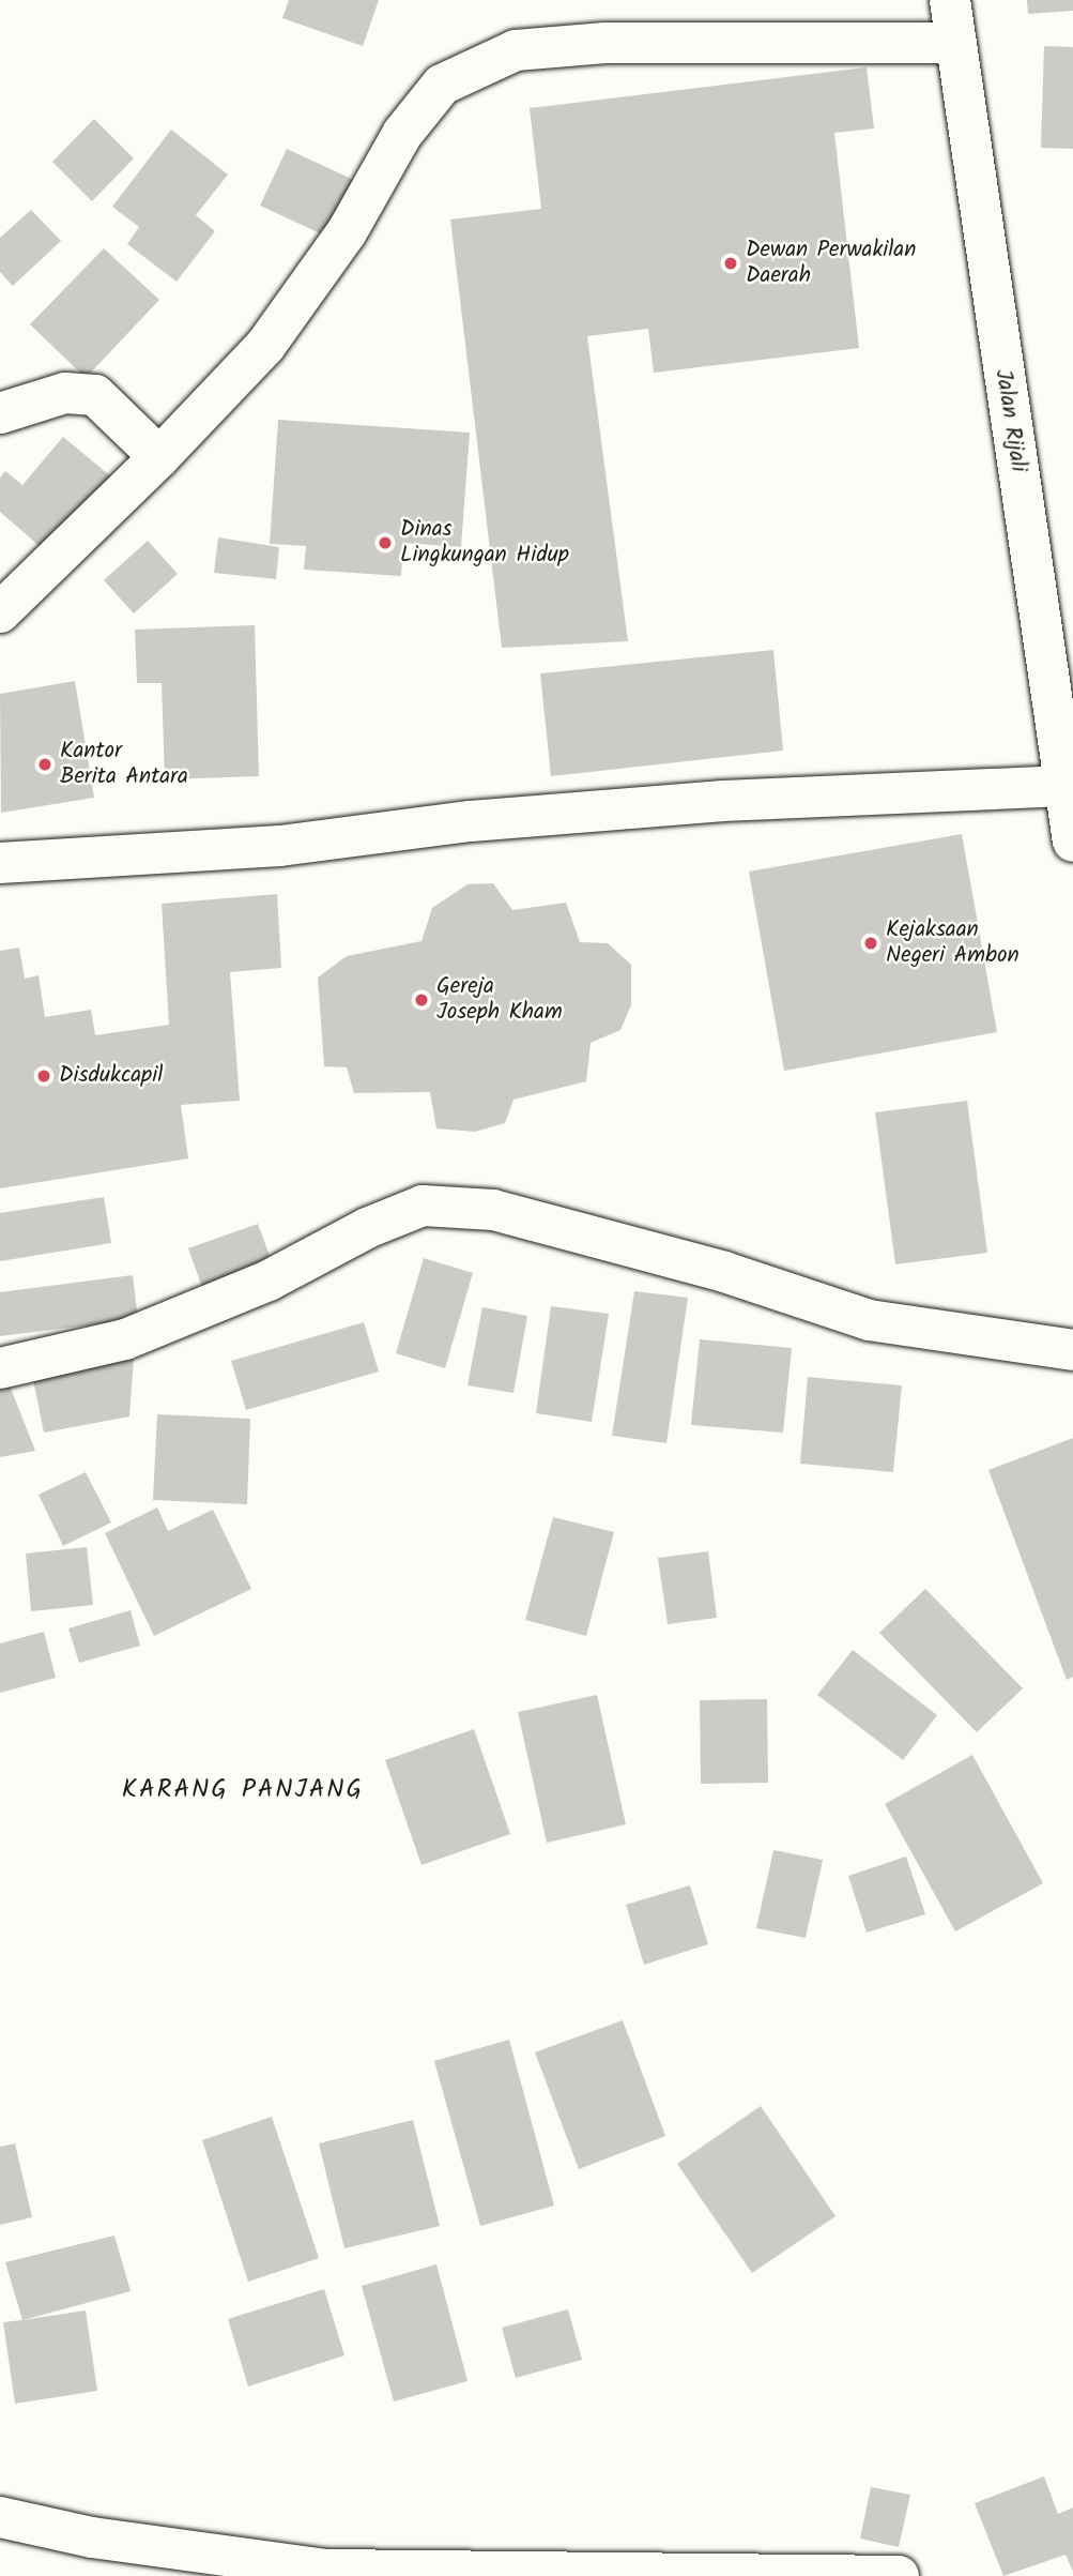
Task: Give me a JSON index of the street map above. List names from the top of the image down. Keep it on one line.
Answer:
{"streets":{"main road":["Jalan Rijali"]},"districts":["KARANG PANJANG"],"places":["Dewan Perwakilan Daerah","Dinas Lingkungan Hidup","Kantor Berita Antara","Kejaksaan Negeri Ambon","Gereja Joseph Kham","Disdukcapil"]}
